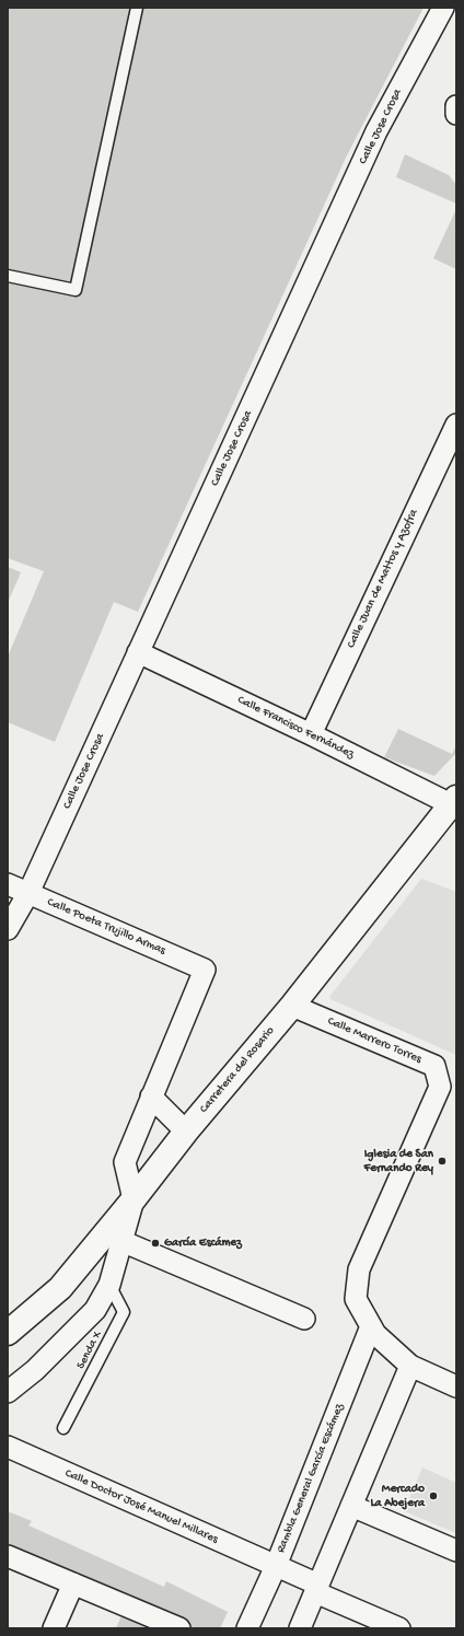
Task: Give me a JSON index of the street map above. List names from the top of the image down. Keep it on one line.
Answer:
{"streets":{"main road":["Carretera del Rosario"],"street":["Calle Jose Crosa","Calle Juan de Mattos y Azofra","Calle Francisco Fernández","Calle Poeta Trujillo Armas","Calle Marrero Torres","Rambla General García Escámez","Calle Doctor José Manuel Millares"],"lane":["Senda X"]},"crossings":[["Calle Jose Crosa","Calle Francisco Fernández"],["Calle Jose Crosa","Calle Poeta Trujillo Armas"],["Calle Juan de Mattos y Azofra","Calle Francisco Fernández"],["Calle Francisco Fernández","Carretera del Rosario"],["Calle Marrero Torres","Carretera del Rosario"],["Calle Marrero Torres","Rambla General García Escámez"],["Rambla General García Escámez","Calle Doctor José Manuel Millares"]],"places":["Iglesia de San Fernando Rey","García Escámez","Mercado La Abejera"]}
